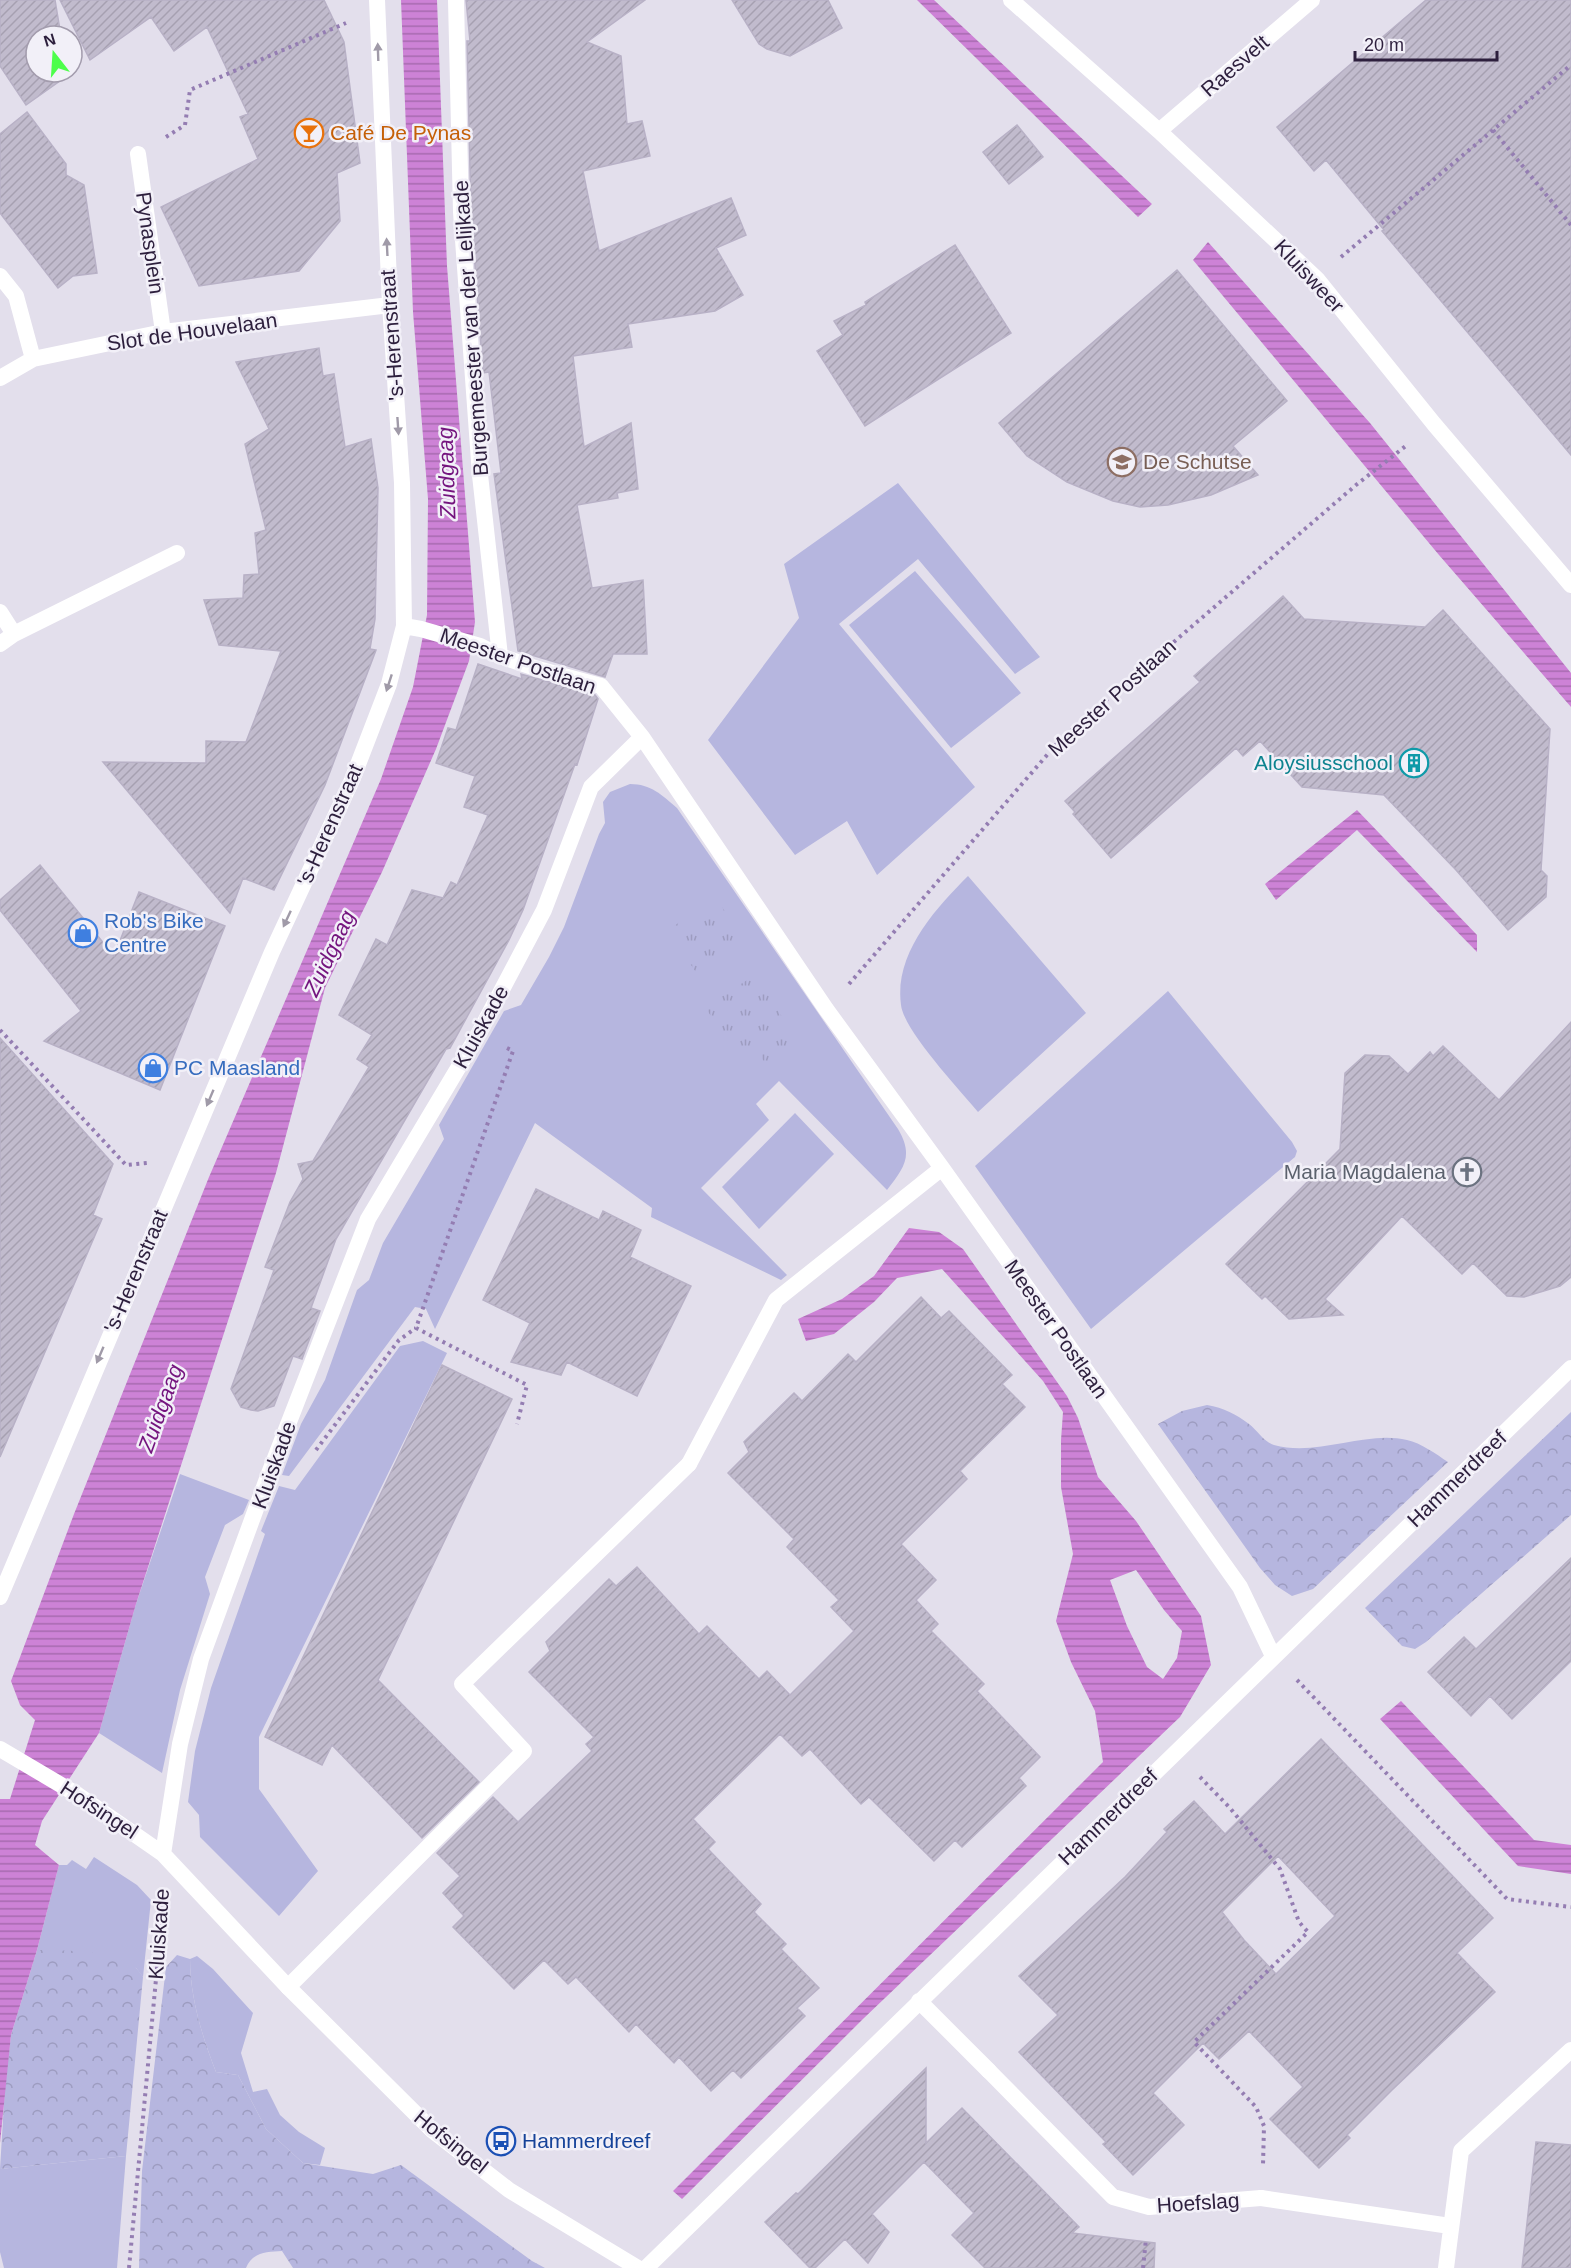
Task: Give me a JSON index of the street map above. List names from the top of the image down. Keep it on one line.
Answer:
{"streets":{"street":["Raesvelt","Pynasplein","Kluisweer","Burgemeester van der Lelijkade","Slot de Houvelaan","'s-Herenstraat","Meester Postlaan","Kluiskade","Hammerdreef","Hofsingel","Hoefslag"]},"crossings":[["Raesvelt","Kluisweer"],["Pynasplein","Slot de Houvelaan"],["Kluisweer","Meester Postlaan"],["Burgemeester van der Lelijkade","Meester Postlaan"],["Slot de Houvelaan","'s-Herenstraat"],["'s-Herenstraat","Meester Postlaan"],["Meester Postlaan","Kluiskade"],["Meester Postlaan","Hammerdreef"],["Kluiskade","Hofsingel"],["Hammerdreef","Hoefslag"]],"water":["Zuidgaag"],"places":{"bar":["Café De Pynas"],"school or university":["De Schutse"],"building":["Aloysiusschool"],"shop":["Rob's Bike Centre","PC Maasland"],"church":["Maria Magdalena"],"bus stop":["Hammerdreef"]},"scale_bar":"20 m","north":"top"}
